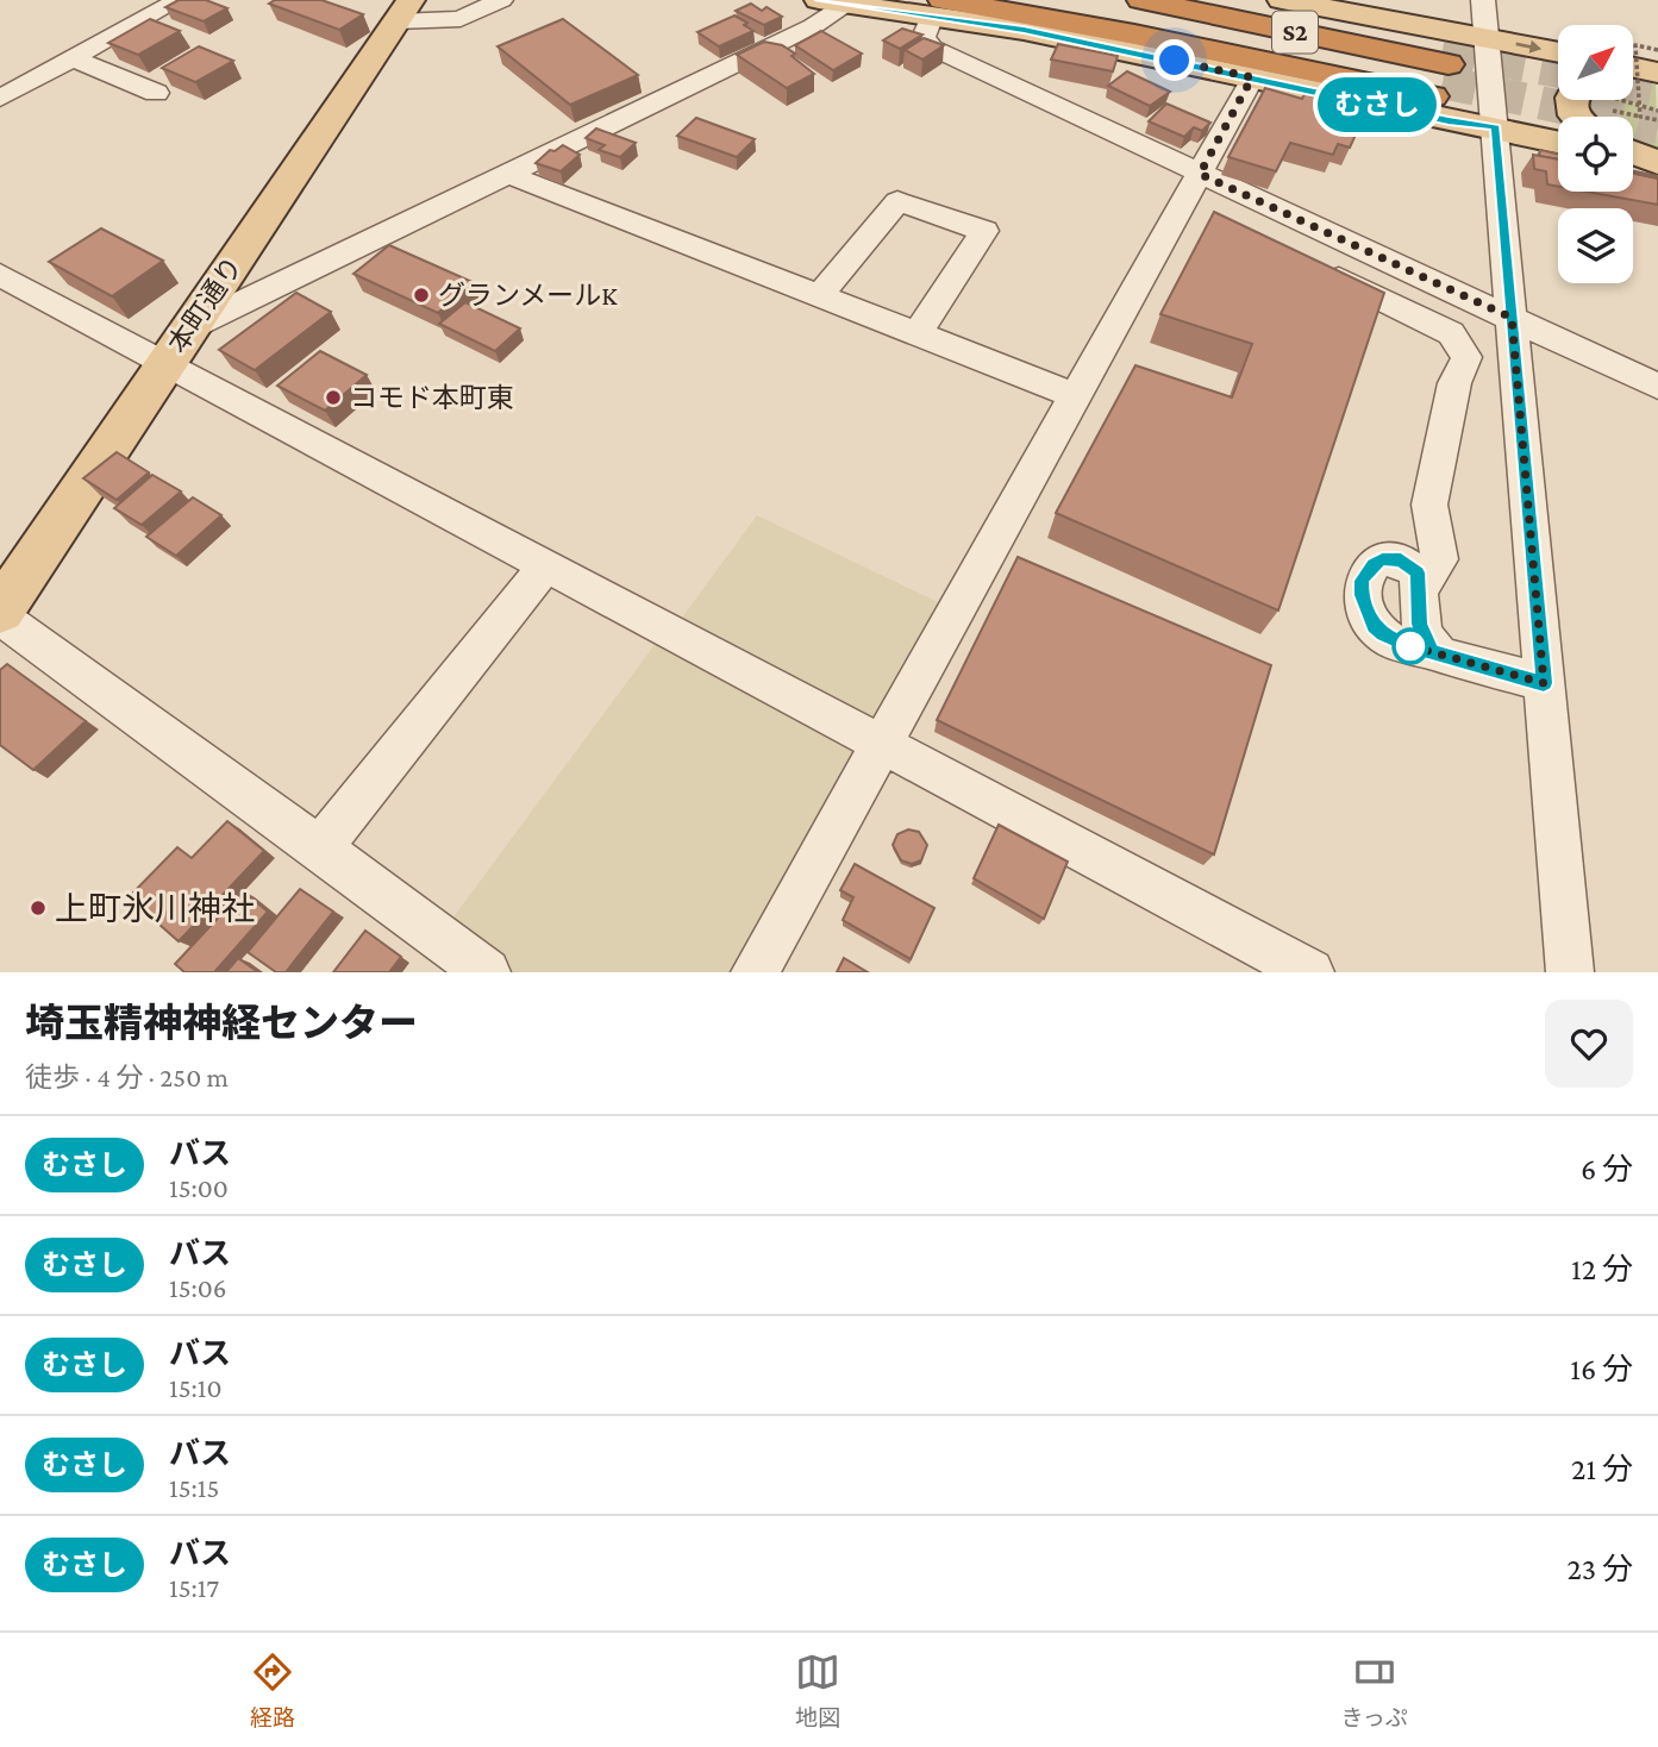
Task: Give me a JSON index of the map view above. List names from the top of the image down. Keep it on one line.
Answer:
{"streets":{"highway":["S2"],"main road":["本町通り"]},"places":["グランメールK","コモド本町東","上町氷川神社"],"lines":["bus line むさし"],"north":"top right","page":{"on_map":"むさし","heading":["埼玉精神神経センター","徒歩 · 4 分 · 250 m"],"list":[{"mark":"むさし","name":"バス","note":"15:00","value":"6 分"},{"mark":"むさし","name":"バス","note":"15:06","value":"12 分"},{"mark":"むさし","name":"バス","note":"15:10","value":"16 分"},{"mark":"むさし","name":"バス","note":"15:15","value":"21 分"},{"mark":"むさし","name":"バス","note":"15:17","value":"23 分"}],"tabs":["経路","地図","きっぷ"]}}
